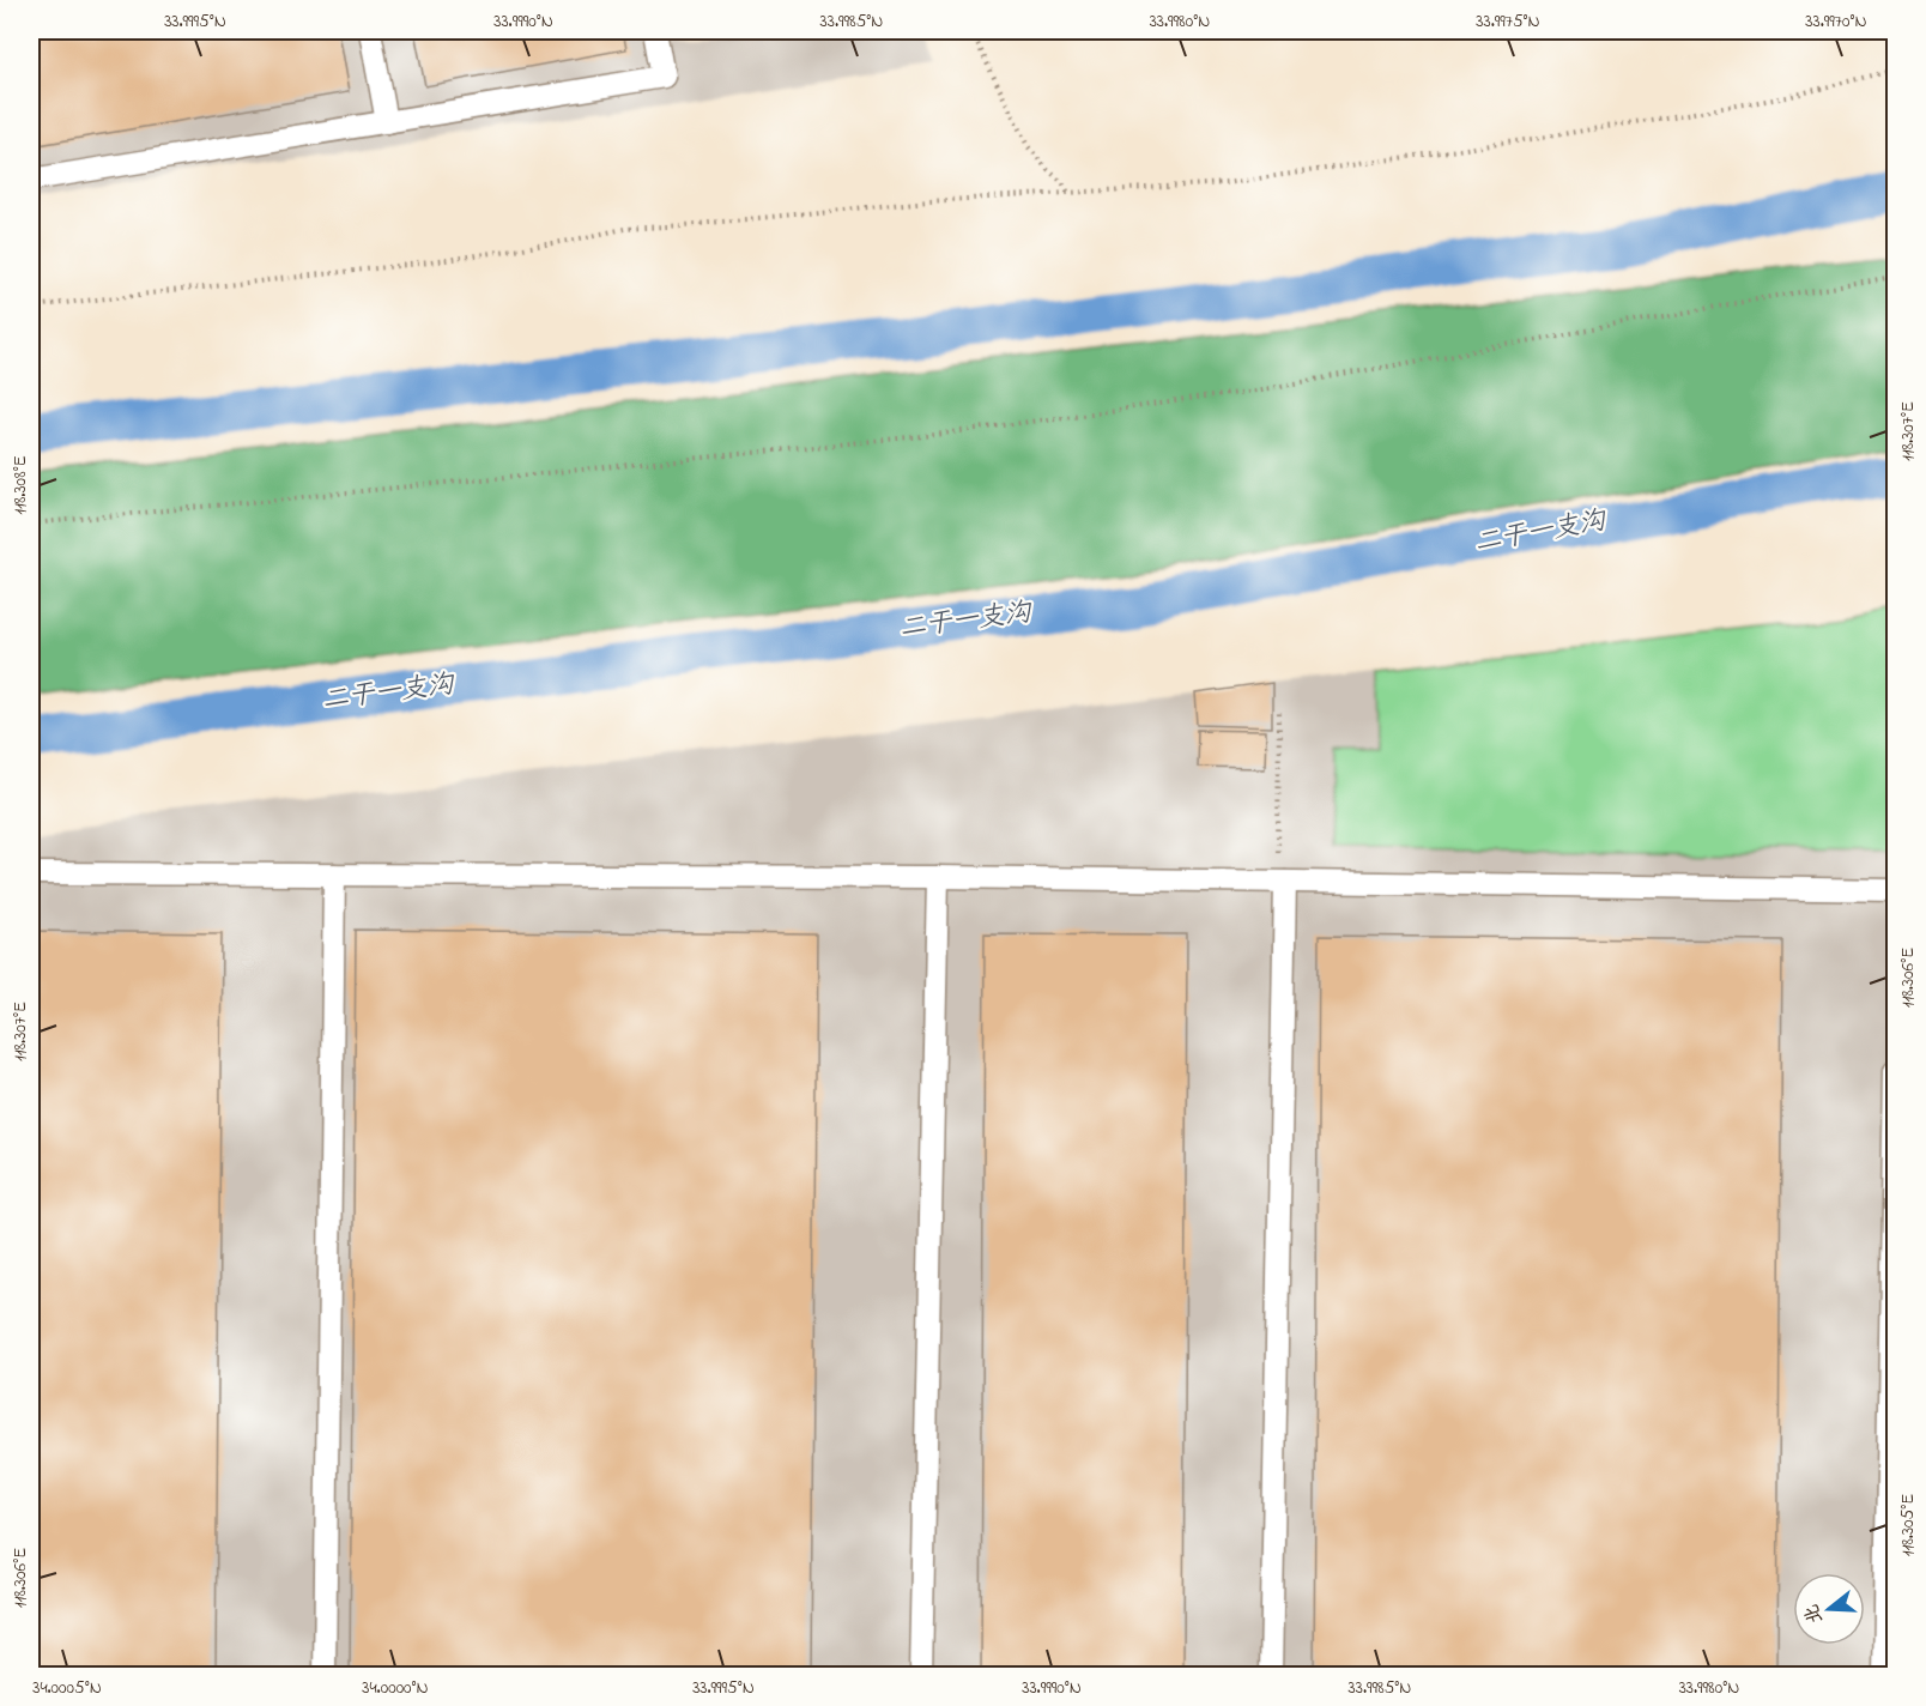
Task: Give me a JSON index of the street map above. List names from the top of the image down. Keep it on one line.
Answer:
{"water":["二干一支沟"],"north":"left","coordinates":["33.9995°N","33.9990°N","33.9985°N","33.9980°N","33.9975°N","33.9970°N","118.307°E","118.308°E","118.306°E","118.305°E","34.0005°N","34.0000°N"]}
